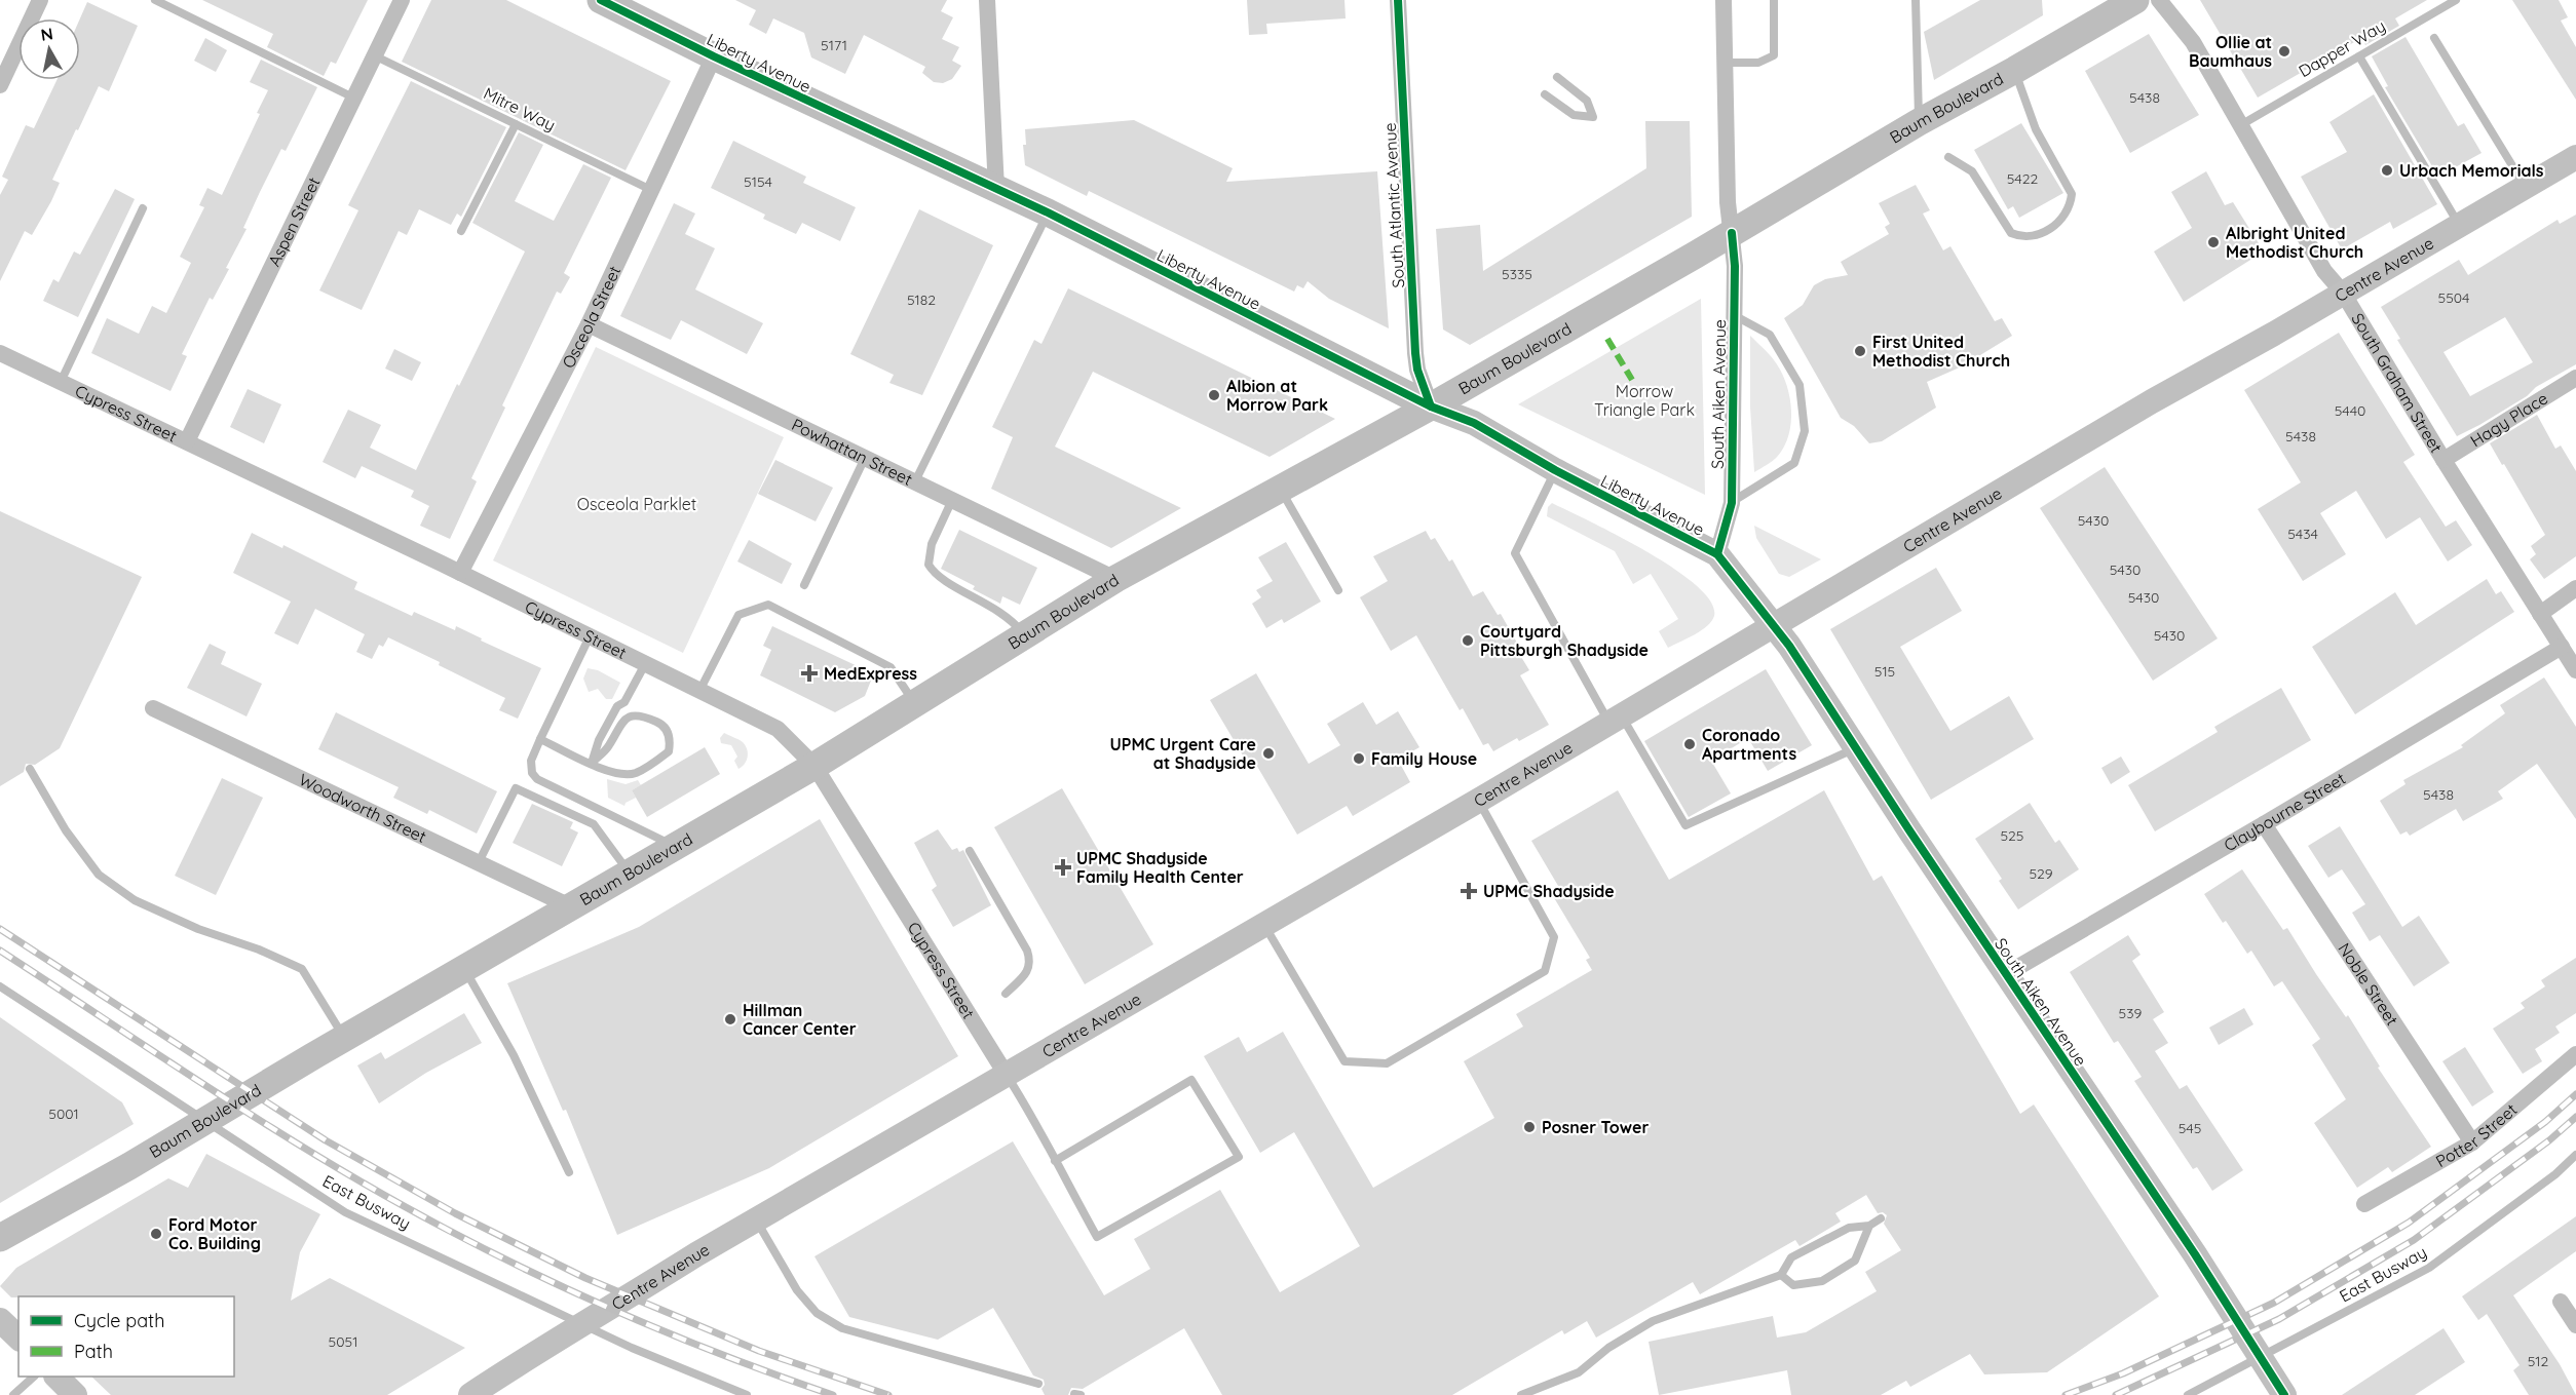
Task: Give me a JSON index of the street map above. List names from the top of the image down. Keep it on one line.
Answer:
{"streets":{"main road":["Liberty Avenue","Baum Boulevard","Centre Avenue","South Aiken Avenue"],"street":["South Atlantic Avenue","Aspen Street","Osceola Street","South Graham Street","Cypress Street","Hagy Place","Powhattan Street","Woodworth Street","Claybourne Street","Noble Street","Potter Street"],"lane":["Dapper Way","Mitre Way","East Busway"]},"crossings":[["Dapper Way","South Graham Street"],["Liberty Avenue","Baum Boulevard"],["Liberty Avenue","South Atlantic Avenue"],["Liberty Avenue","Centre Avenue"],["Liberty Avenue","Osceola Street"],["Liberty Avenue","South Aiken Avenue"],["Baum Boulevard","South Atlantic Avenue"],["Baum Boulevard","South Aiken Avenue"],["Baum Boulevard","Cypress Street"],["Baum Boulevard","Powhattan Street"],["Baum Boulevard","Woodworth Street"],["Mitre Way","Aspen Street"],["Mitre Way","Osceola Street"],["Aspen Street","Cypress Street"],["Centre Avenue","South Graham Street"],["Centre Avenue","South Aiken Avenue"],["Centre Avenue","Cypress Street"],["Osceola Street","Cypress Street"],["Osceola Street","Powhattan Street"],["South Graham Street","Hagy Place"],["South Graham Street","Claybourne Street"],["South Aiken Avenue","Claybourne Street"],["Claybourne Street","Noble Street"],["Noble Street","Potter Street"]],"parks":["Morrow Triangle Park","Osceola Parklet"],"places":{"other":["Ollie at Baumhaus","Urbach Memorials","Albright United Methodist Church","First United Methodist Church","Albion at Morrow Park","Courtyard Pittsburgh Shadyside","Coronado Apartments","UPMC Urgent Care at Shadyside","Family House","Hillman Cancer Center","Posner Tower","Ford Motor Co. Building"],"health":["MedExpress","UPMC Shadyside Family Health Center","UPMC Shadyside"]},"house_numbers":["5171","5438","5422","5154","5335","5504","5182","5440","5438","5430","5434","5430","5430","5430","515","5438","525","529","539","5001","545","5051","512"],"legend":["Cycle path","Path"],"north":"top"}
